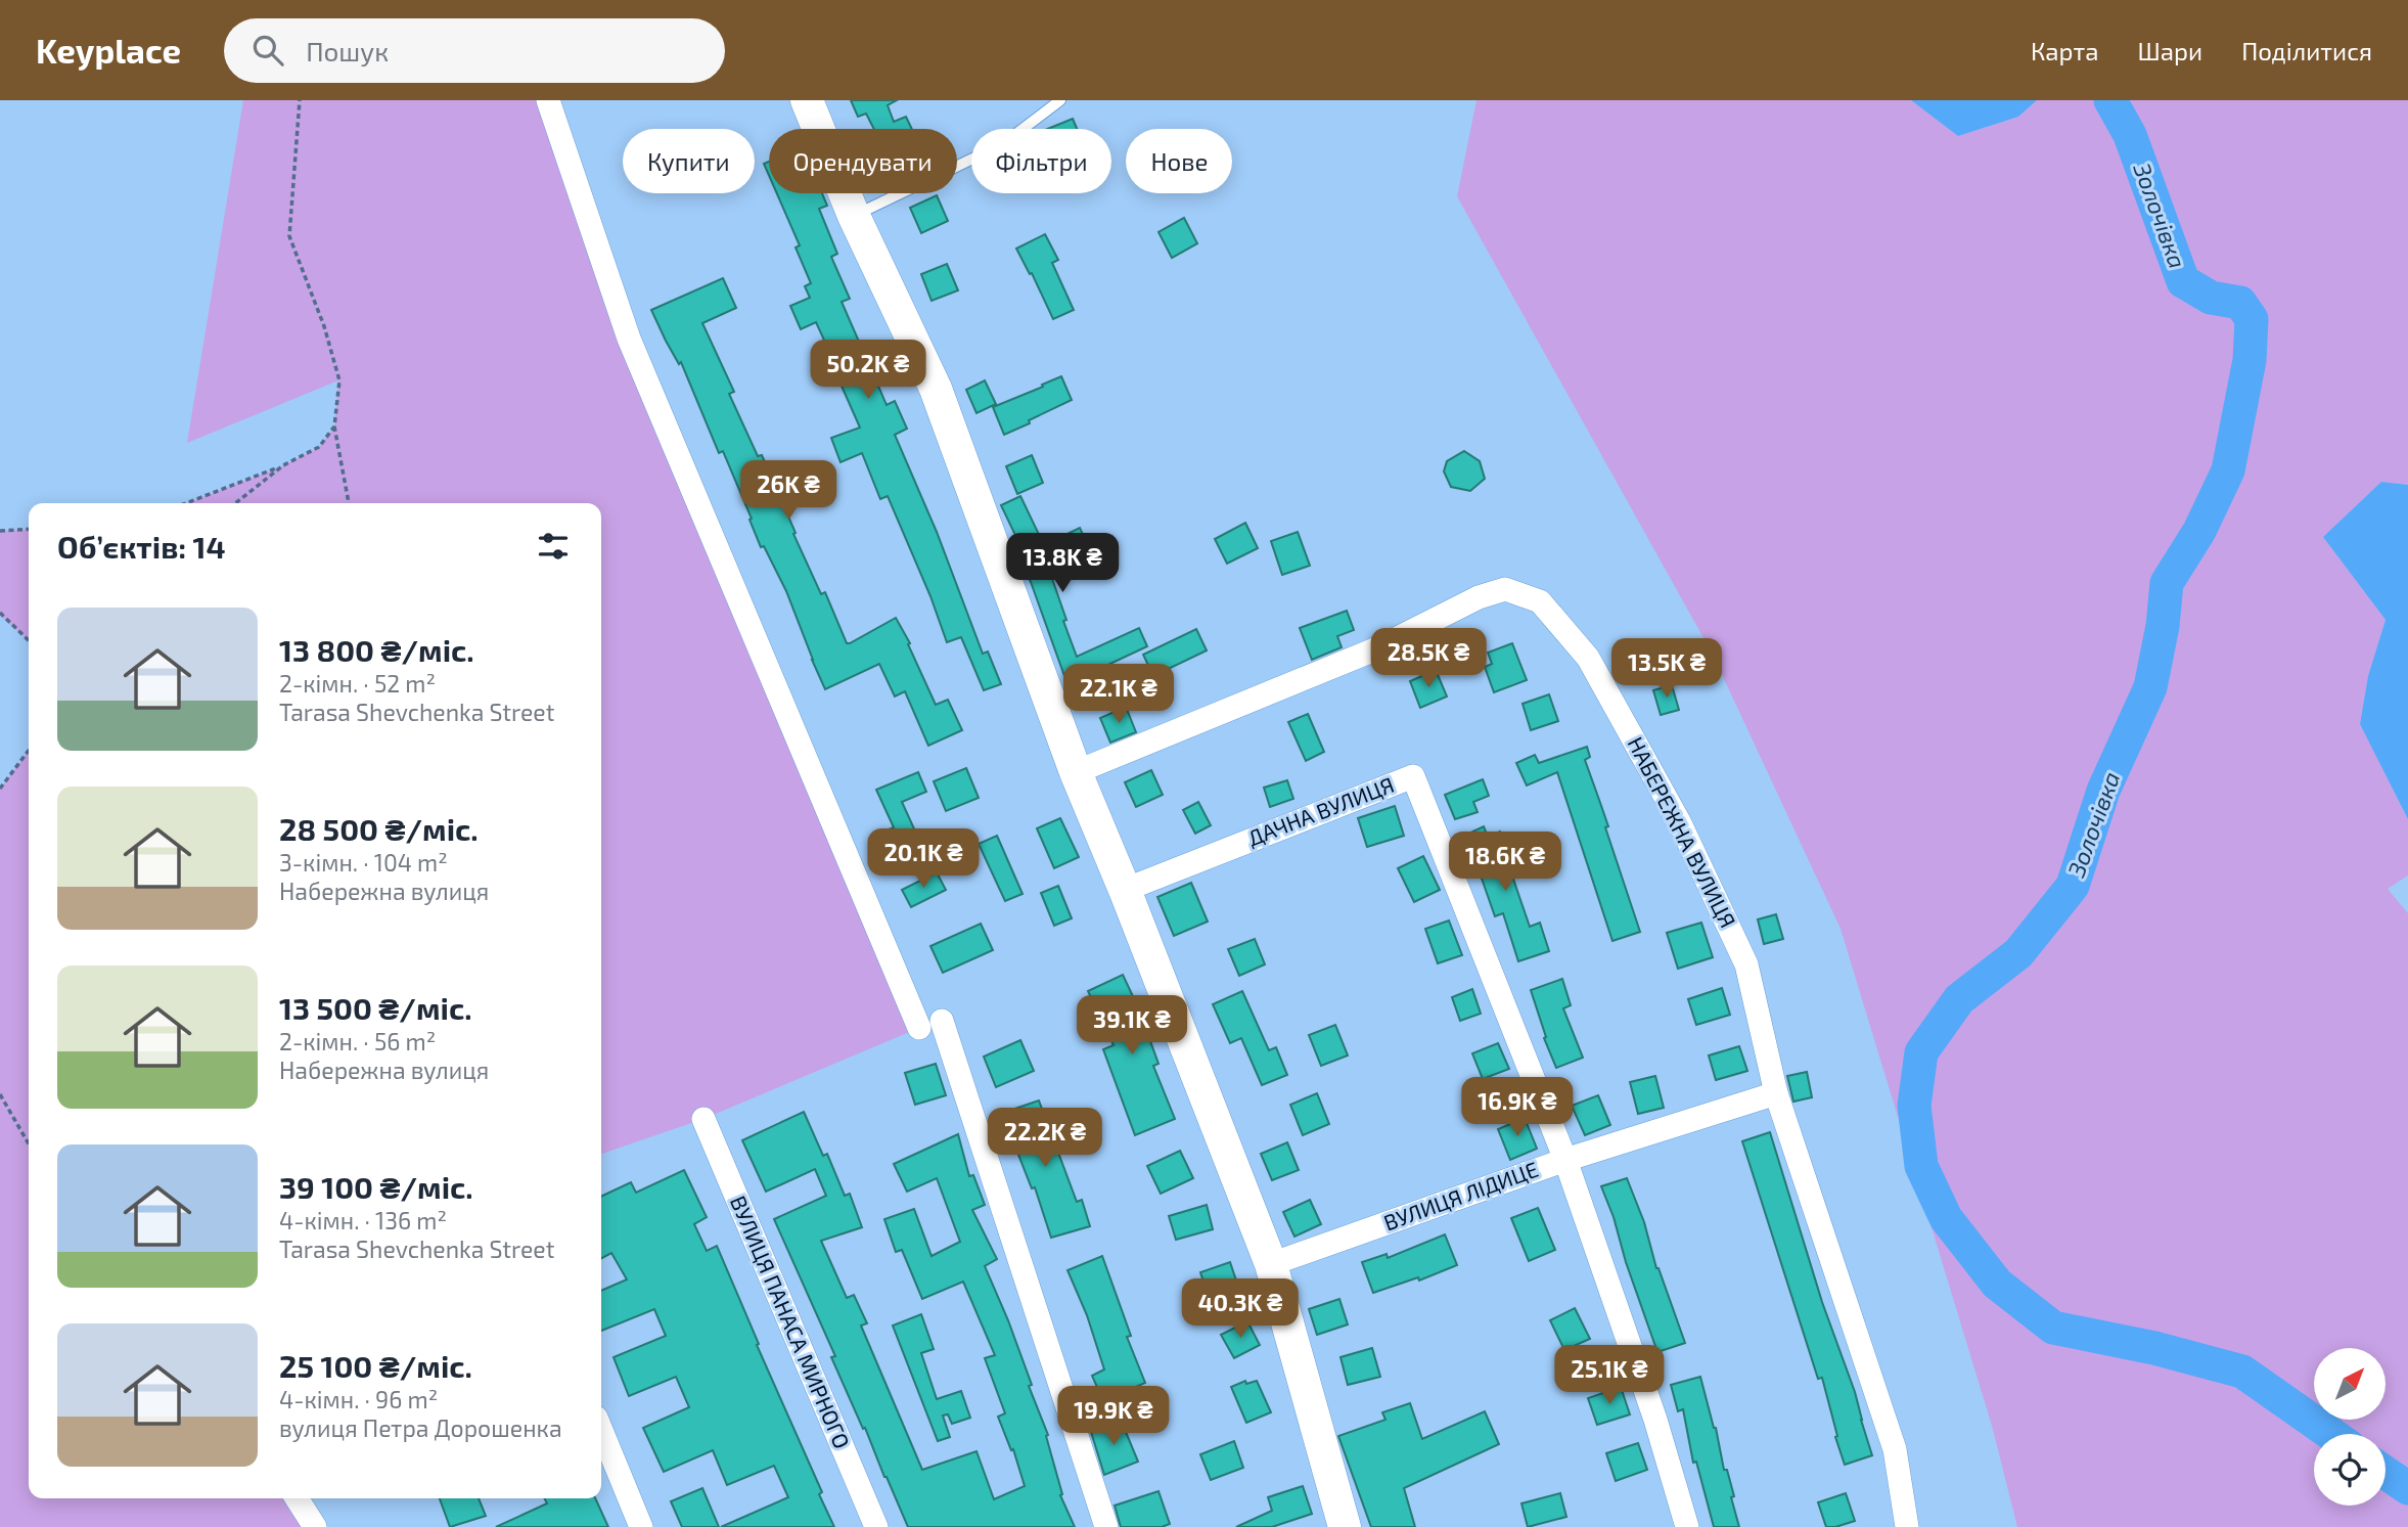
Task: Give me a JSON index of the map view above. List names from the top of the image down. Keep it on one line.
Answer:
{"streets":{"street":["ДАЧНА ВУЛИЦЯ","НАБЕРЕЖНА ВУЛИЦЯ","ВУЛИЦЯ ЛІДИЦЕ","ВУЛИЦЯ ПАНАСА МИРНОГО"]},"crossings":[["ДАЧНА ВУЛИЦЯ","ВУЛИЦЯ ЛІДИЦЕ"],["НАБЕРЕЖНА ВУЛИЦЯ","ВУЛИЦЯ ЛІДИЦЕ"]],"water":["Золочівка"],"north":"top right","page":{"header":"Keyplace","search":"Пошук","nav":["Карта","Шари","Поділитися"],"chip":["Купити","Орендувати","Фільтри","Нове"],"price":["50.2K ₴","26K ₴","13.8K ₴","28.5K ₴","13.5K ₴","22.1K ₴","20.1K ₴","18.6K ₴","39.1K ₴","16.9K ₴","22.2K ₴","40.3K ₴","25.1K ₴","19.9K ₴"],"heading":"Об’єктів: 14","list":[{"name":"13 800 ₴/міс.","note":"2-кімн. · 52 m² · Tarasa Shevchenka Street"},{"name":"28 500 ₴/міс.","note":"3-кімн. · 104 m² · Набережна вулиця"},{"name":"13 500 ₴/міс.","note":"2-кімн. · 56 m² · Набережна вулиця"},{"name":"39 100 ₴/міс.","note":"4-кімн. · 136 m² · Tarasa Shevchenka Street"},{"name":"25 100 ₴/міс.","note":"4-кімн. · 96 m² · вулиця Петра Дорошенка"}]}}
